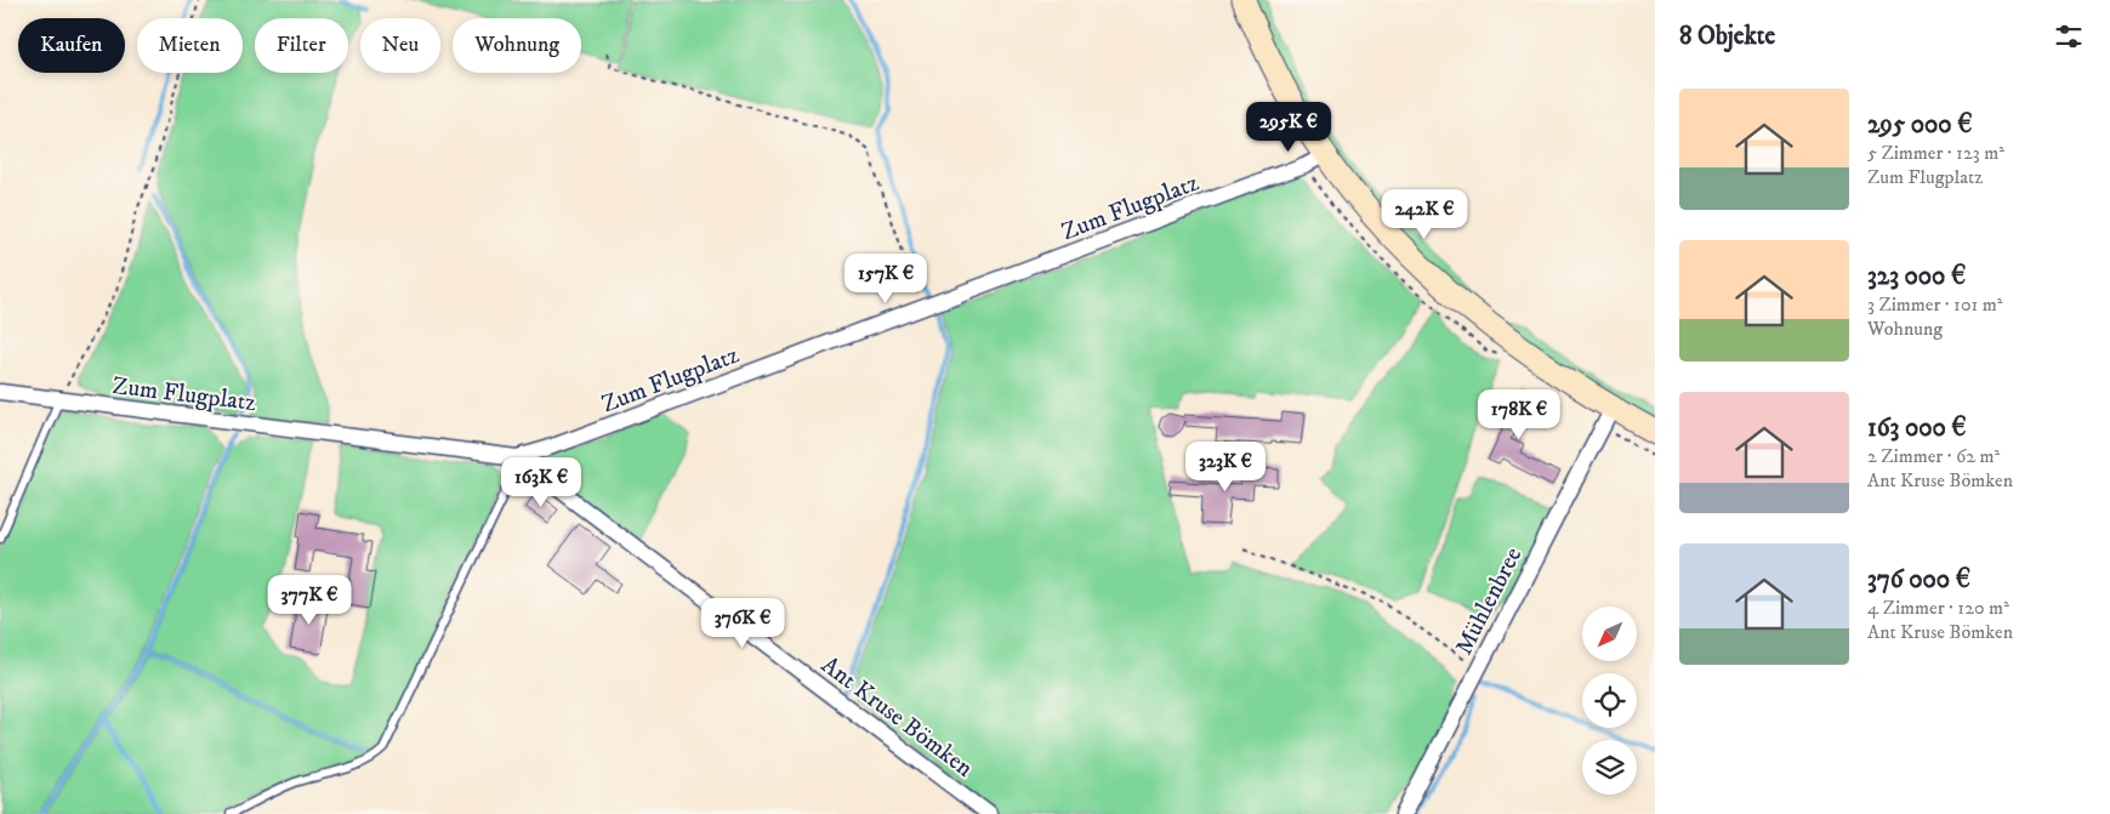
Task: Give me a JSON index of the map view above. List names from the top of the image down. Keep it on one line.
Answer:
{"streets":{"street":["Zum Flugplatz","Mühlenbree","Ant Kruse Bömken"]},"crossings":[["Zum Flugplatz","Ant Kruse Bömken"]],"north":"bottom left","page":{"heading":"8 Objekte","chip":["Kaufen","Mieten","Filter","Neu","Wohnung"],"list":[{"name":"295 000 €","note":"5 Zimmer · 123 m² · Zum Flugplatz"},{"name":"323 000 €","note":"3 Zimmer · 101 m² · Wohnung"},{"name":"163 000 €","note":"2 Zimmer · 62 m² · Ant Kruse Bömken"},{"name":"376 000 €","note":"4 Zimmer · 120 m² · Ant Kruse Bömken"}],"price":["295K €","242K €","157K €","178K €","323K €","163K €","377K €","376K €"]}}
